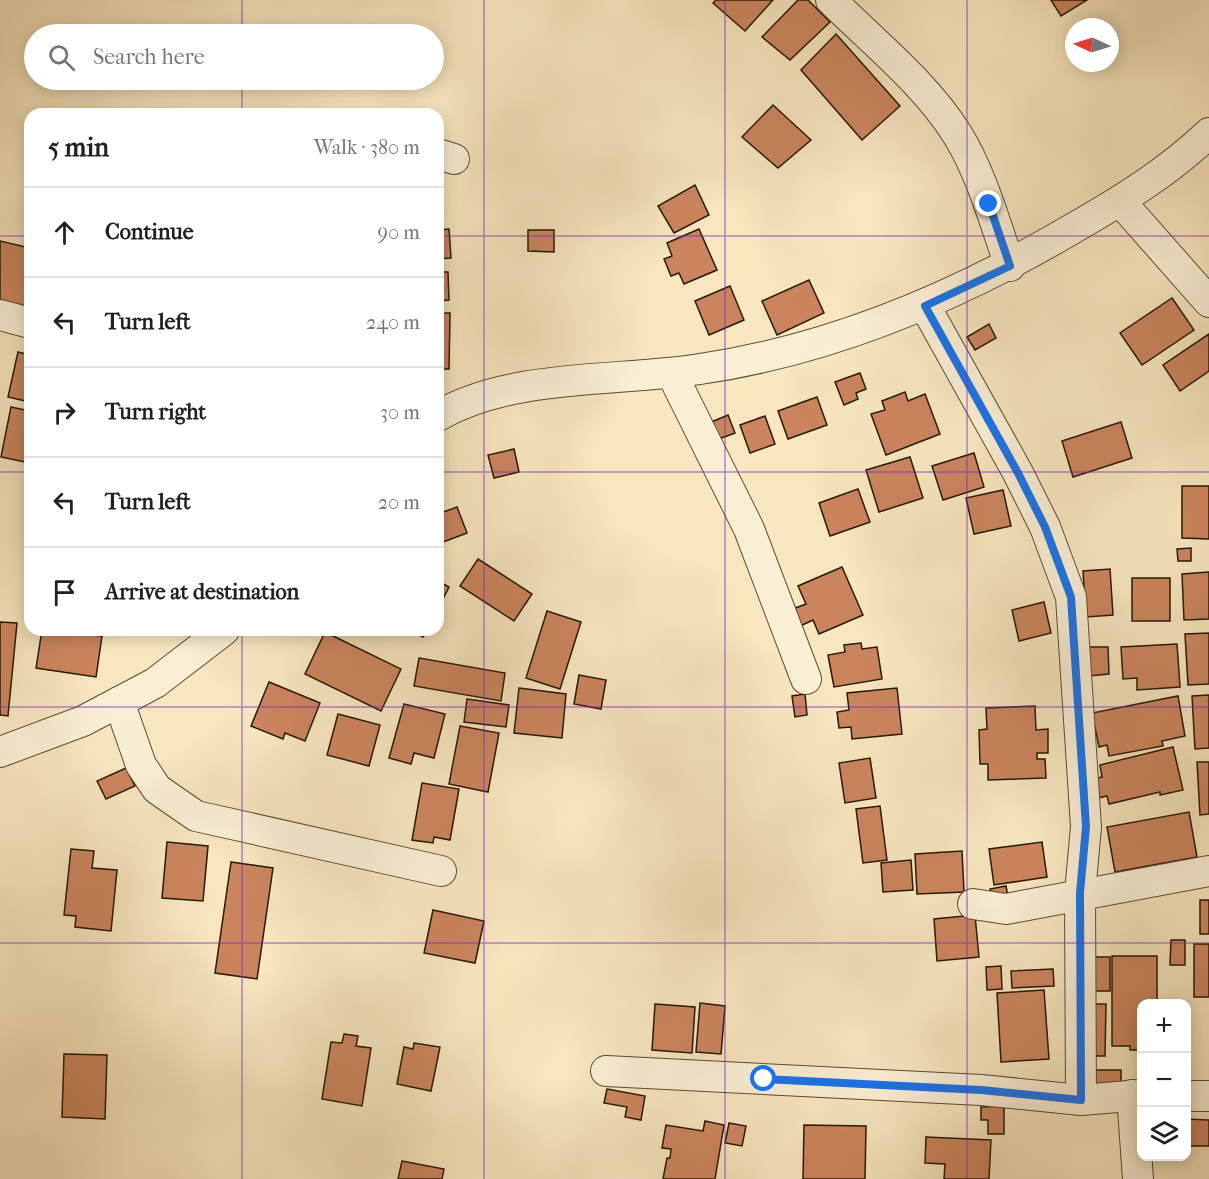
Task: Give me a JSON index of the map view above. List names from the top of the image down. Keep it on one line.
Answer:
{"north":"left","page":{"search":"Search here","heading":["5 min","Walk · 380 m"],"list":[["Continue","90 m"],["Turn left","240 m"],["Turn right","30 m"],["Turn left","20 m"],"Arrive at destination"],"map_buttons":["+","−"]}}
